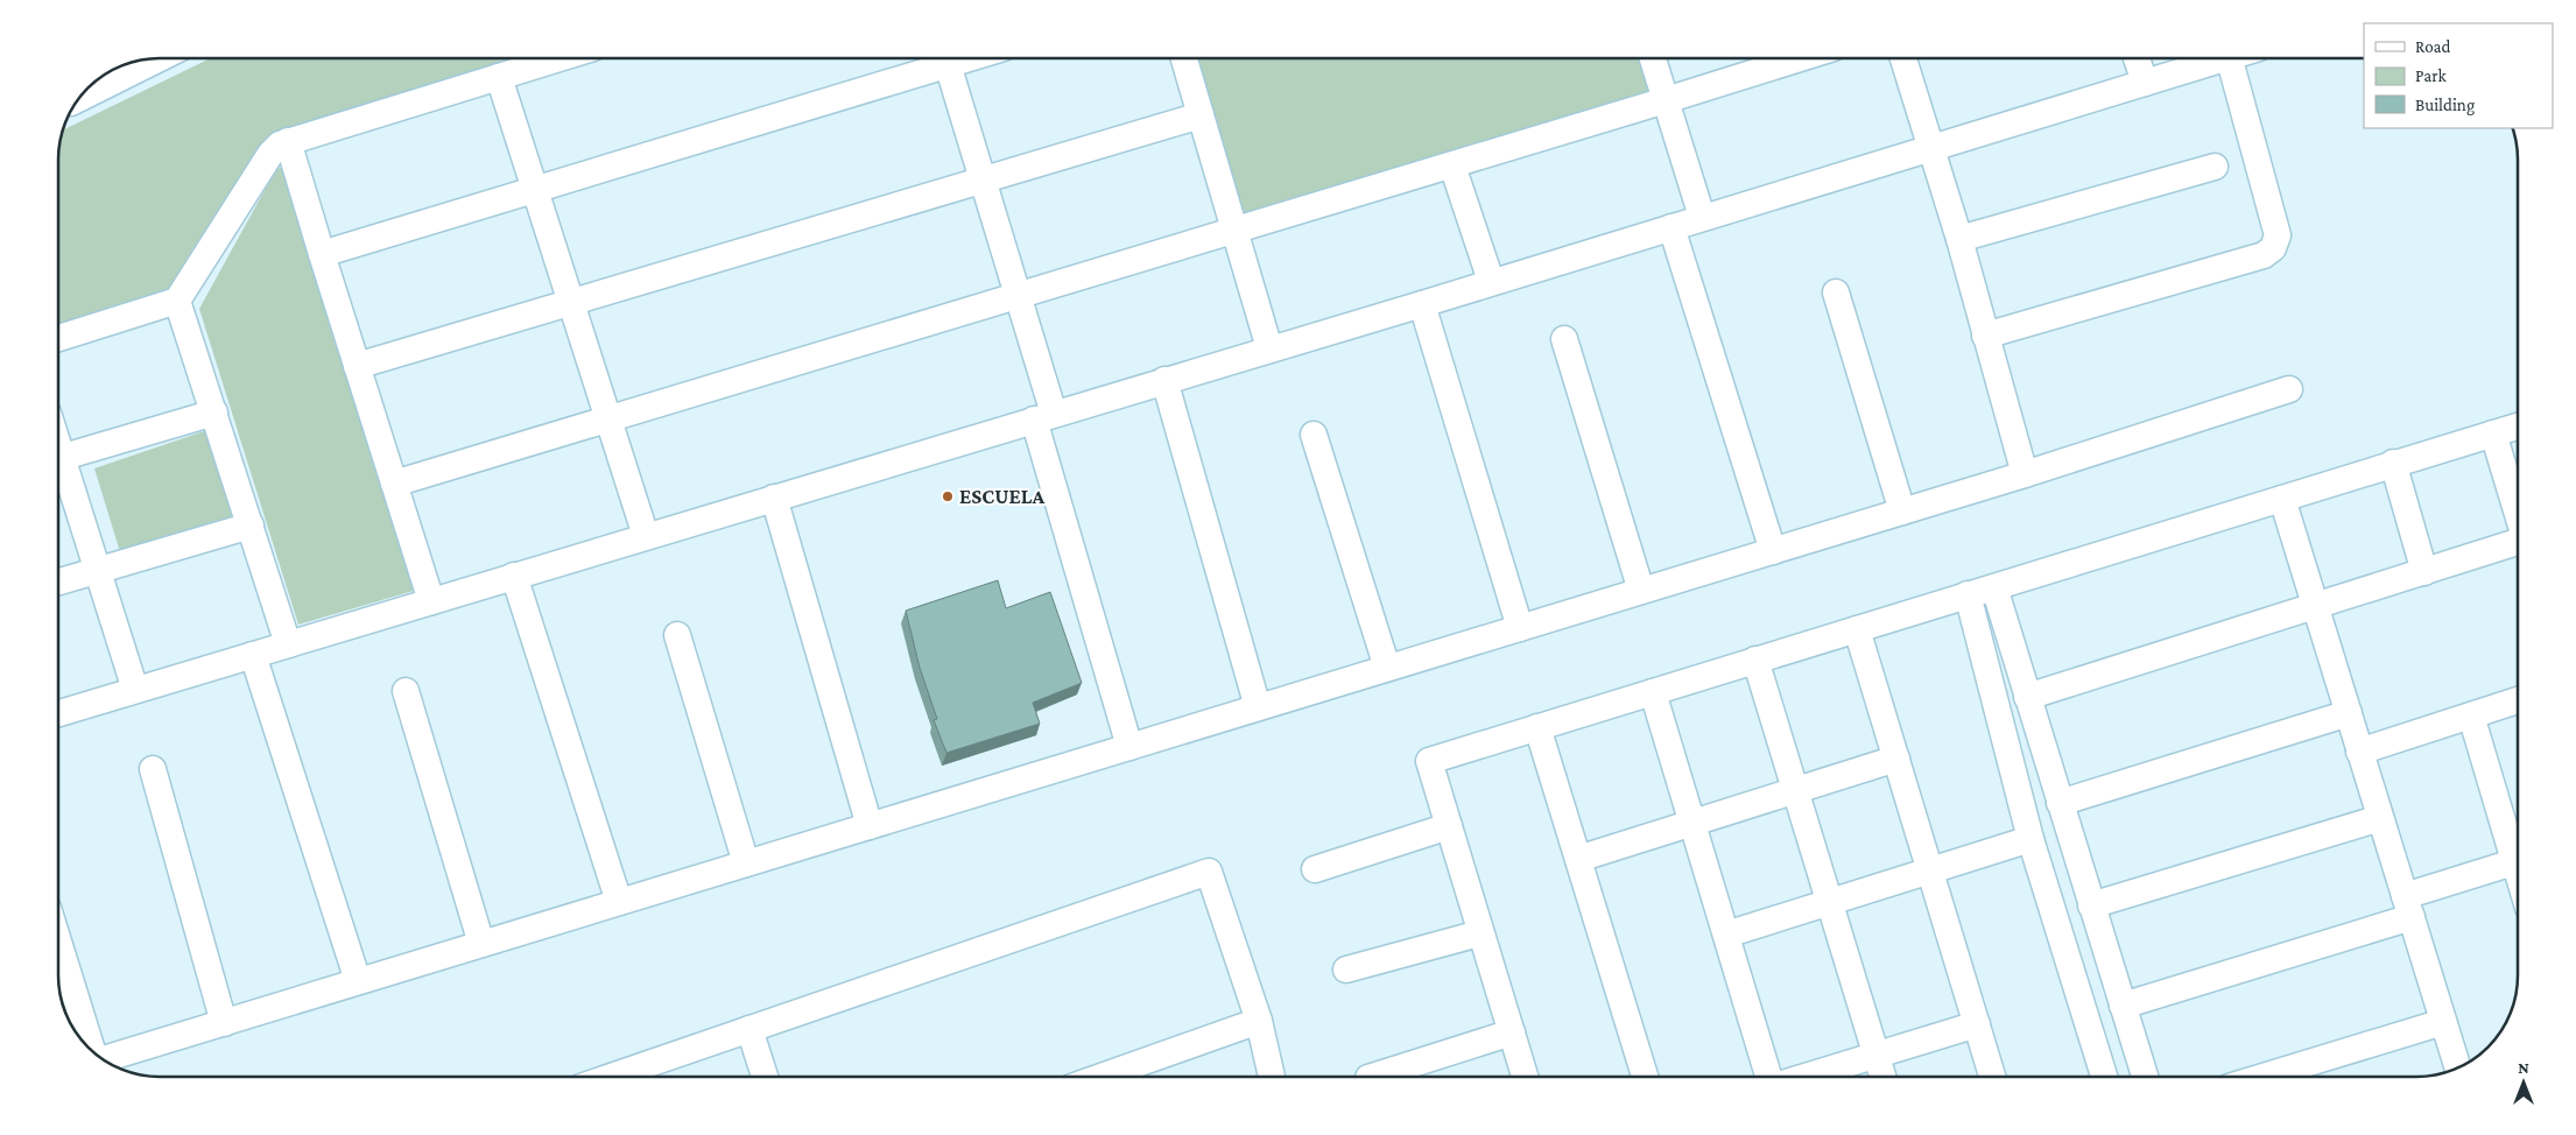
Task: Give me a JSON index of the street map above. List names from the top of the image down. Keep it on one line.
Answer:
{"places":["ESCUELA"],"legend":["Road","Park","Building"],"north":"top"}
